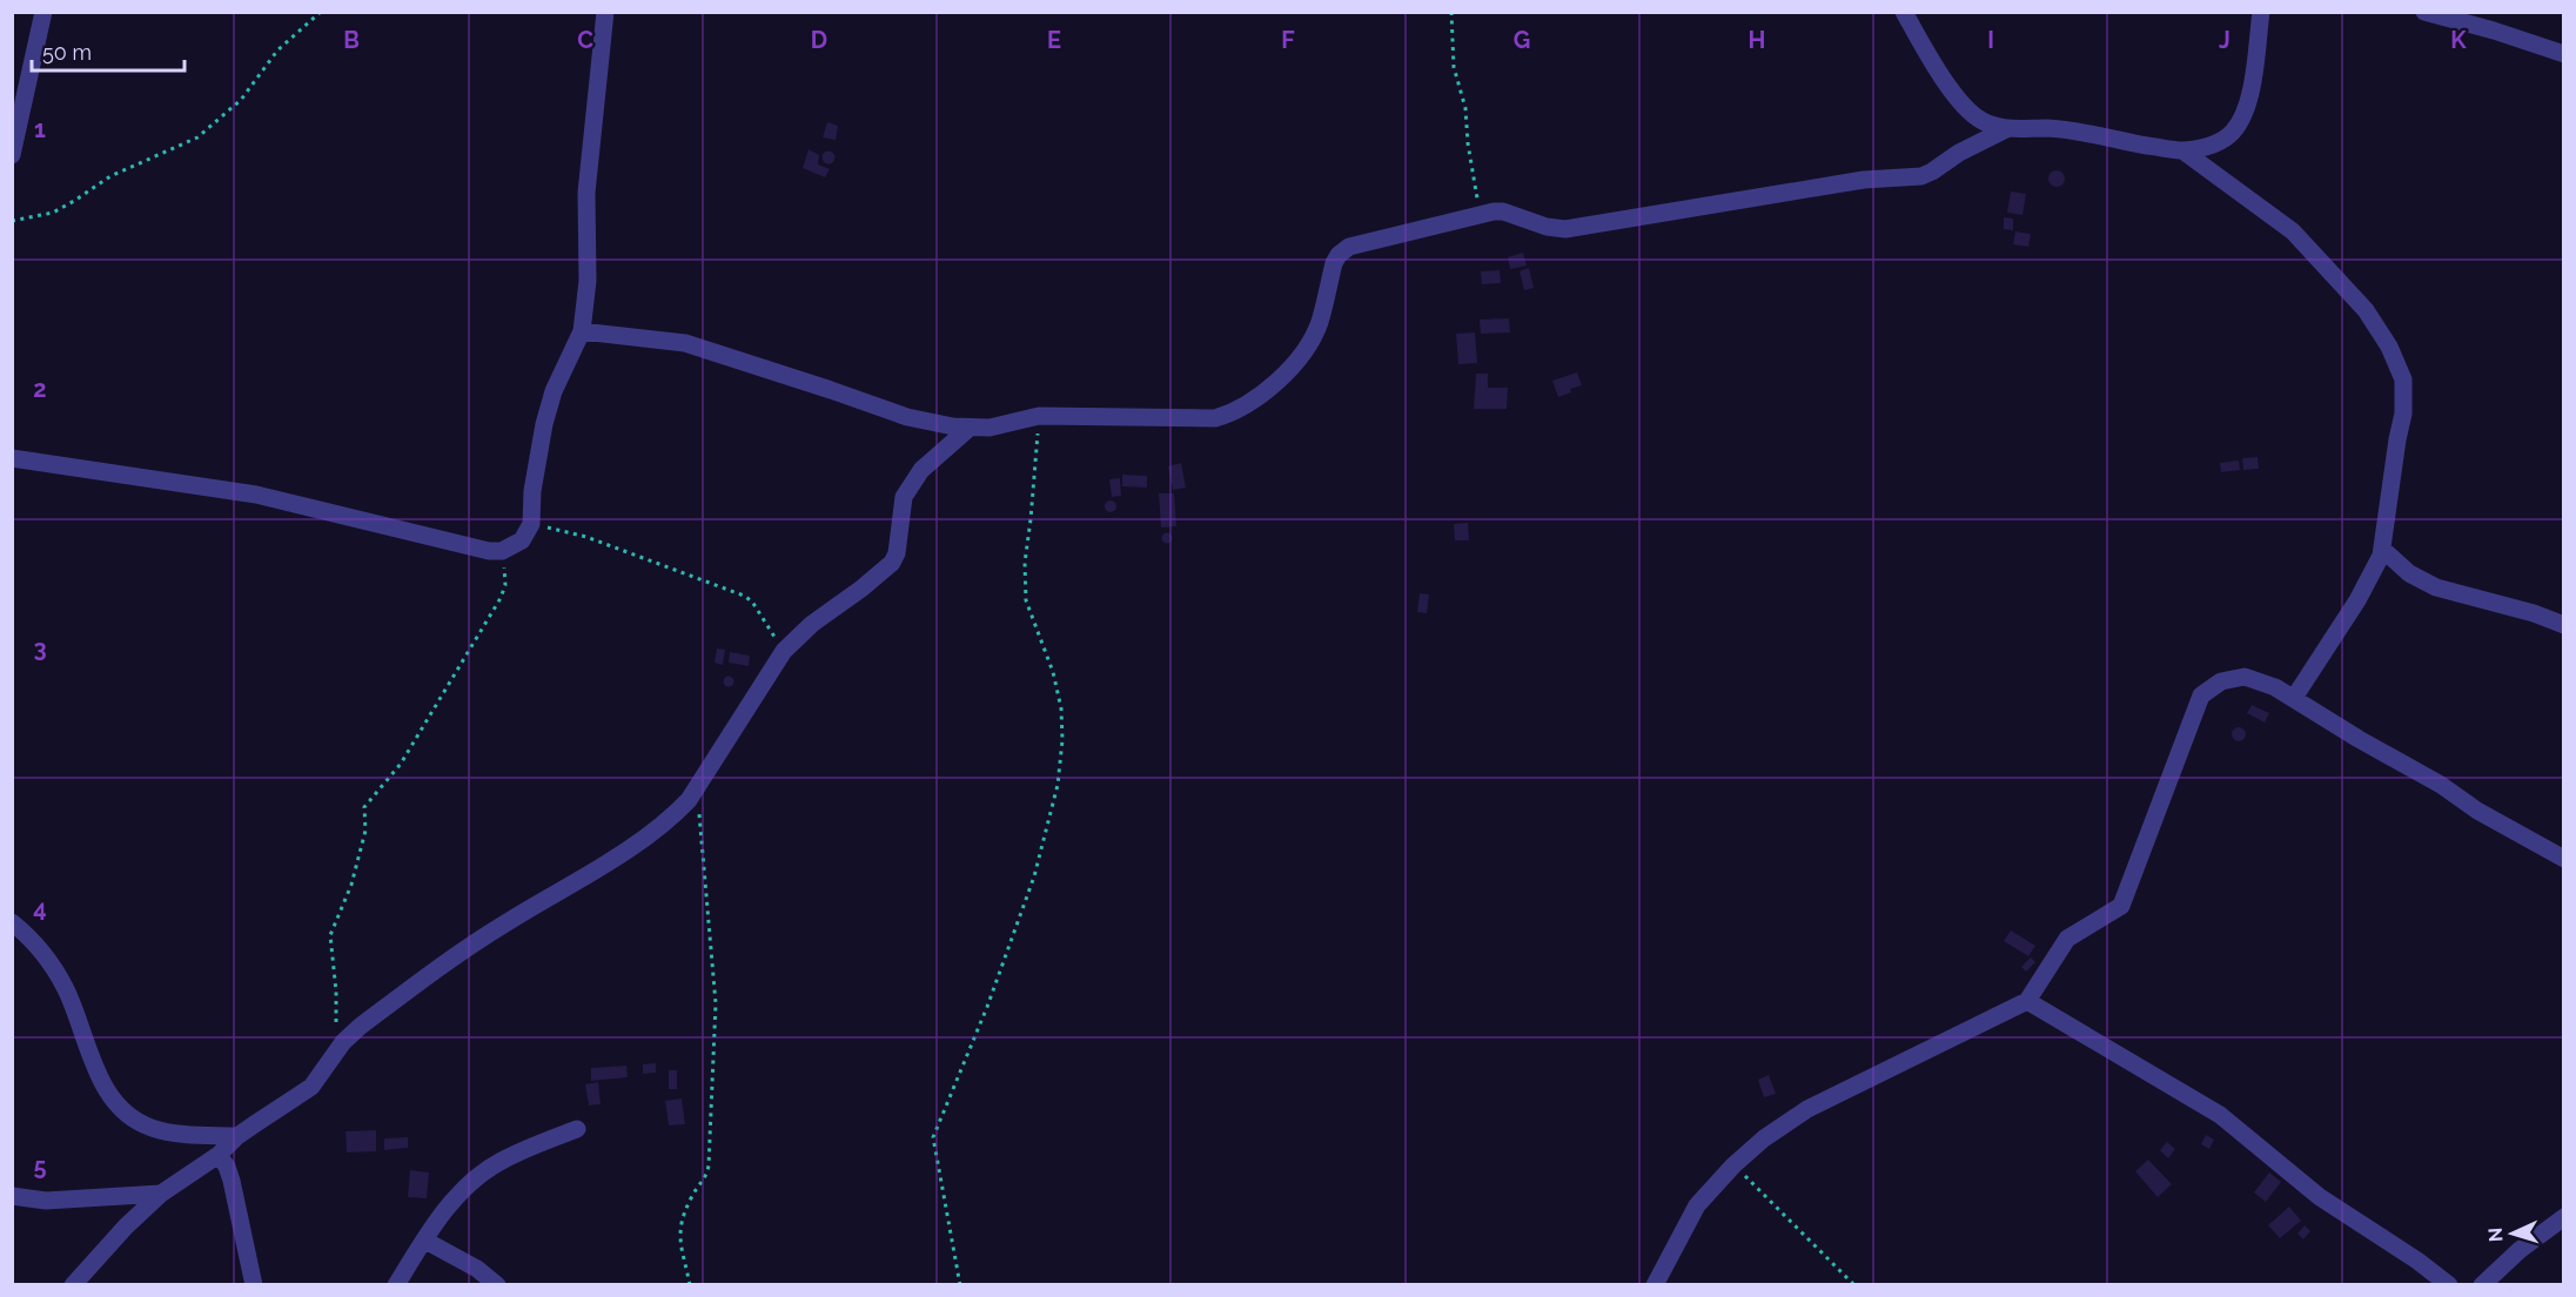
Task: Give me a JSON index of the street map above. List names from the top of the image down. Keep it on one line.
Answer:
{"scale_bar":"50 m","north":"left","grid":{"columns":["B","C","D","E","F","G","H","I","J","K"],"rows":["1","2","3","4","5"]}}
